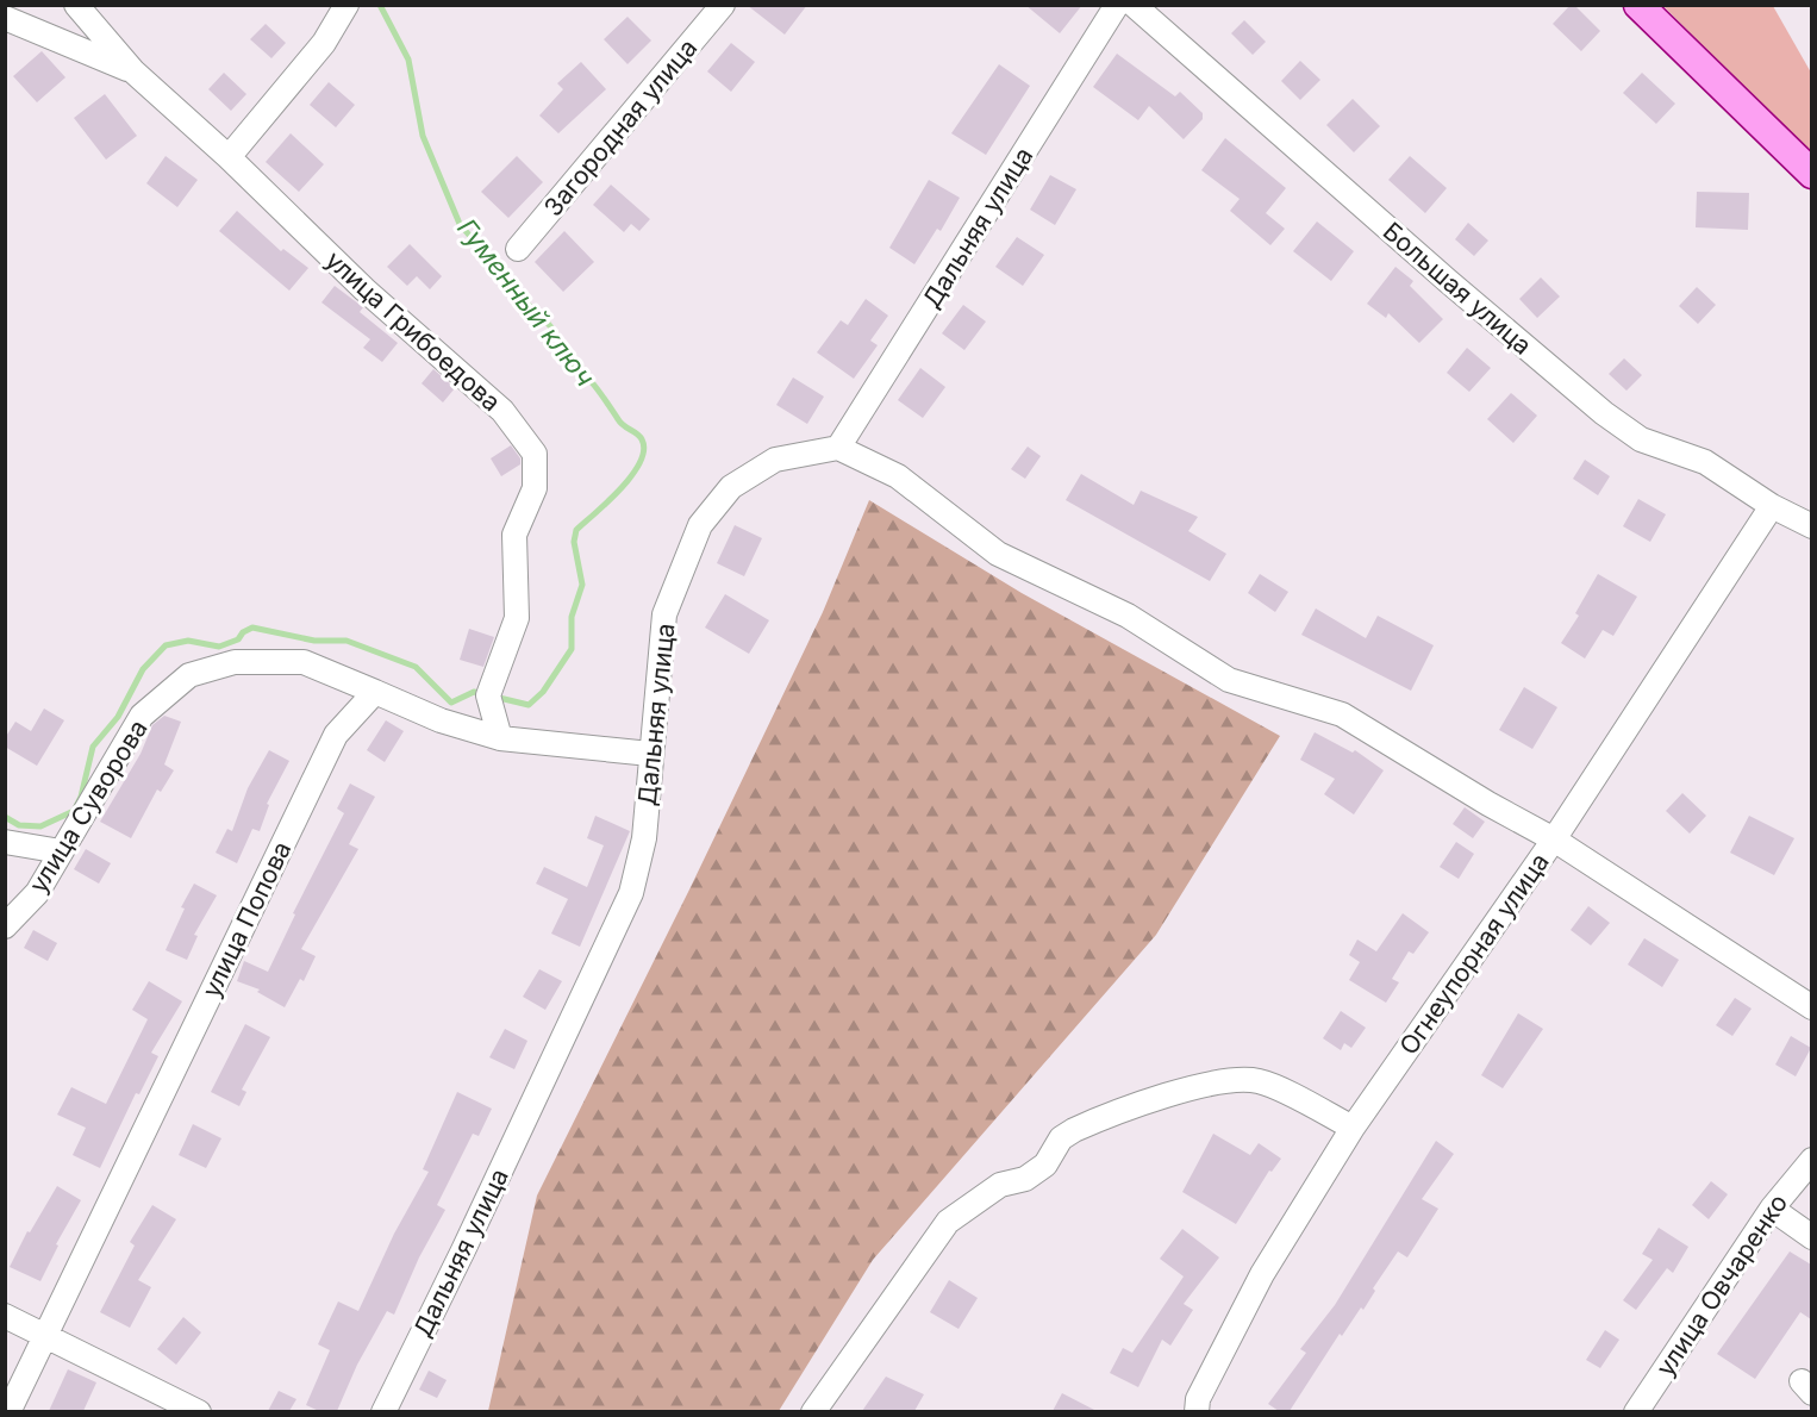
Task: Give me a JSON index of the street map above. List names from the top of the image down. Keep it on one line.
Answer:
{"streets":{"street":["Загородная улица","Дальняя улица","Большая улица","улица Грибоедова","улица Суворова","улица Попова","Огнеупорная улица","улица Овчаренко"]},"crossings":[["Большая улица","Огнеупорная улица"],["улица Суворова","улица Попова"]],"water":["Гуменный ключ"]}
